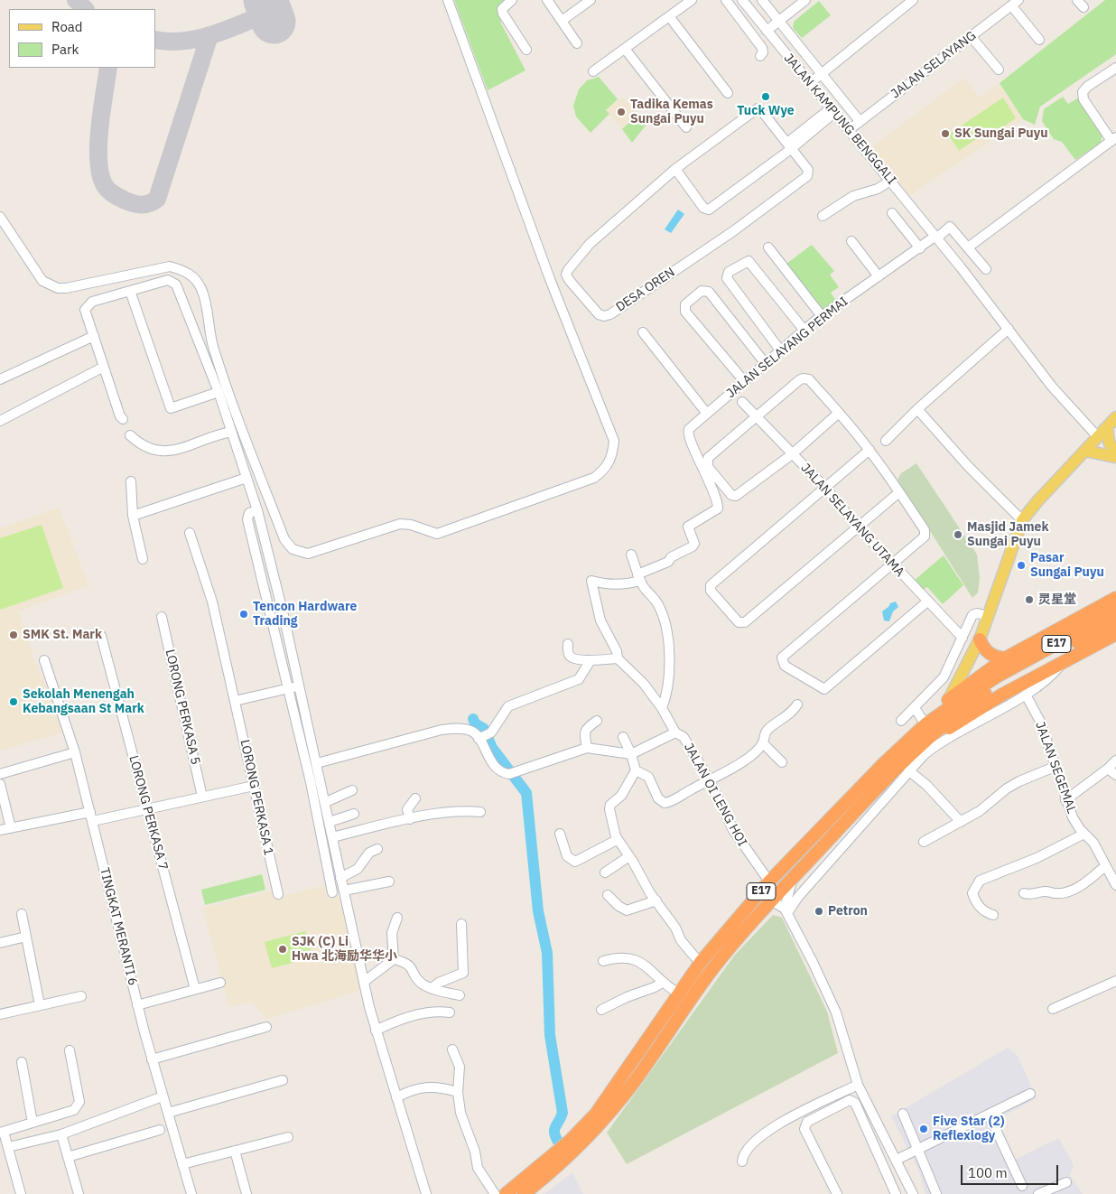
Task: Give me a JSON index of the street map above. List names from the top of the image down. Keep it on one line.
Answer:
{"streets":{"highway":["E17"],"street":["JALAN SELAYANG","JALAN KAMPUNG BENGGALI","DESA OREN","JALAN SELAYANG PERMAI","JALAN SELAYANG UTAMA","LORONG PERKASA 5","JALAN SEGEMAL","JALAN OI LENG HOI","LORONG PERKASA 1","LORONG PERKASA 7","TINGKAT MERANTI 6"]},"crossings":[["JALAN SELAYANG","JALAN KAMPUNG BENGGALI"],["JALAN KAMPUNG BENGGALI","JALAN SELAYANG PERMAI"],["E17","JALAN OI LENG HOI"]],"places":["Tuck Wye","Tadika Kemas Sungai Puyu","SK Sungai Puyu","Masjid Jamek Sungai Puyu","Pasar Sungai Puyu","灵星堂","Tencon Hardware Trading","SMK St. Mark","Sekolah Menengah Kebangsaan St Mark","Petron","SJK (C) Li Hwa 北海励华华小","Five Star (2) Reflexlogy"],"legend":["Road","Park"],"scale_bar":"100 m"}
